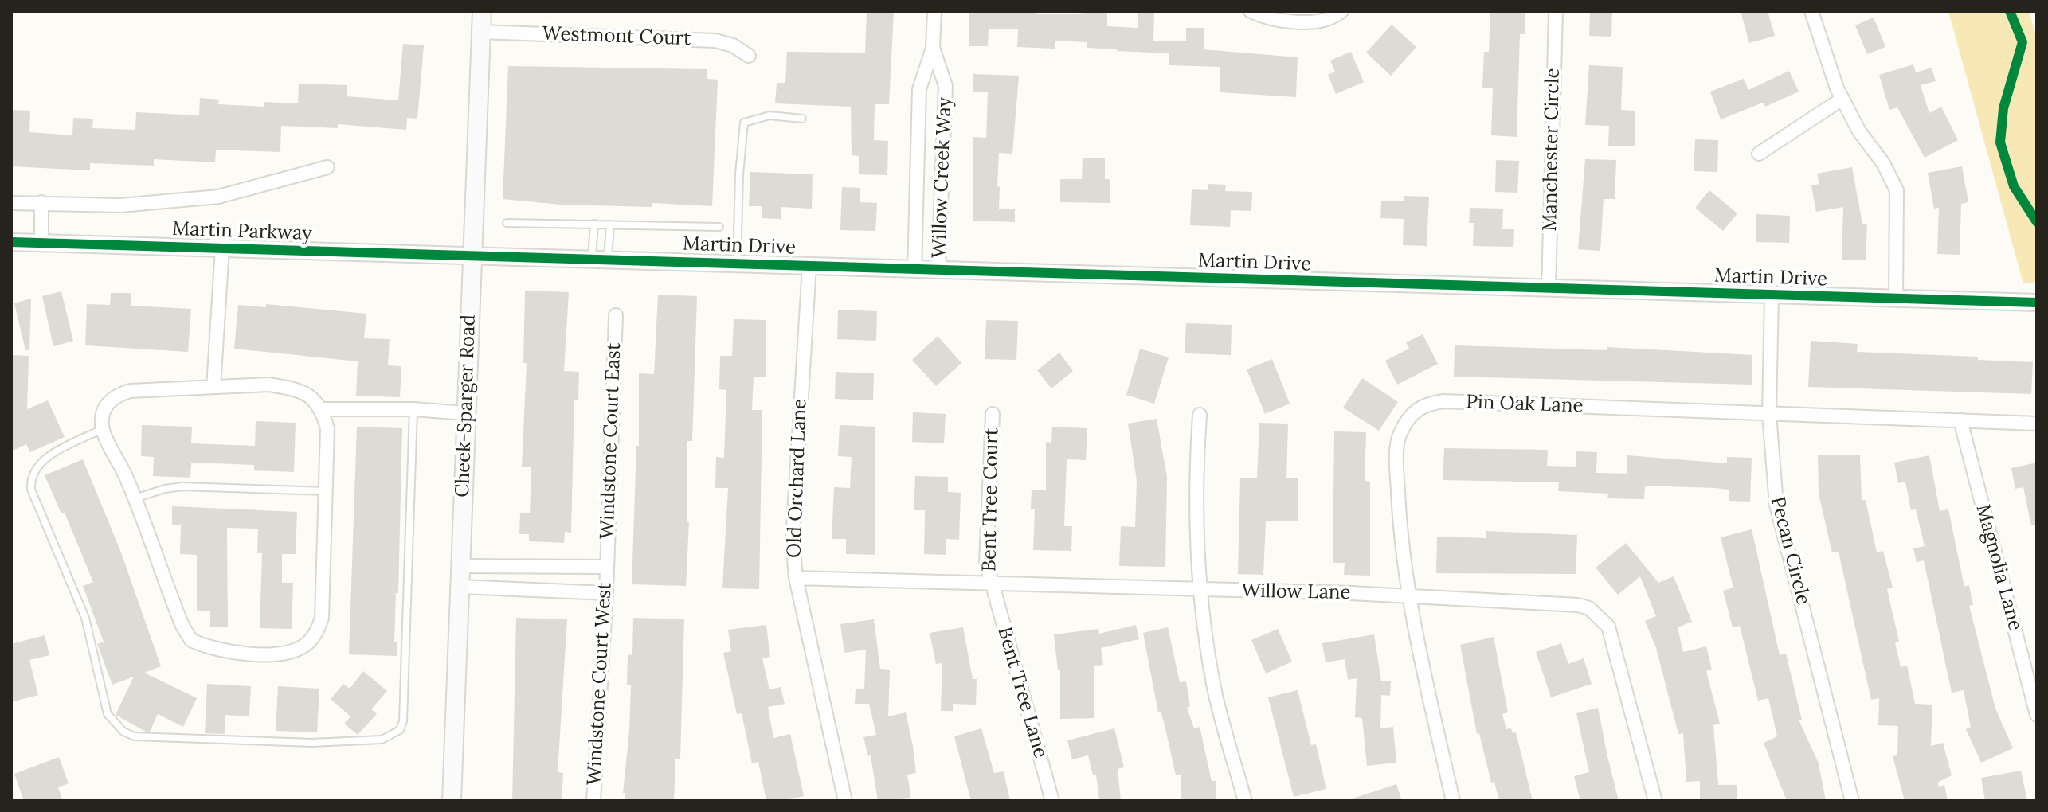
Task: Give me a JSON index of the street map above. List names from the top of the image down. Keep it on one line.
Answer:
{"streets":{"main road":["Cheek-Sparger Road"],"street":["Westmont Court","Manchester Circle","Willow Creek Way","Martin Parkway","Martin Drive","Pin Oak Lane","Windstone Court East","Old Orchard Lane","Bent Tree Court","Pecan Circle","Magnolia Lane","Willow Lane","Windstone Court West","Bent Tree Lane"]},"crossings":[["Westmont Court","Cheek-Sparger Road"],["Manchester Circle","Martin Drive"],["Willow Creek Way","Martin Drive"],["Martin Parkway","Martin Drive"],["Martin Parkway","Cheek-Sparger Road"],["Martin Drive","Cheek-Sparger Road"],["Martin Drive","Old Orchard Lane"],["Martin Drive","Pecan Circle"],["Pin Oak Lane","Pecan Circle"],["Pin Oak Lane","Magnolia Lane"],["Pin Oak Lane","Willow Lane"],["Windstone Court East","Windstone Court West"],["Old Orchard Lane","Willow Lane"],["Bent Tree Court","Willow Lane"],["Bent Tree Court","Bent Tree Lane"],["Willow Lane","Bent Tree Lane"]]}
